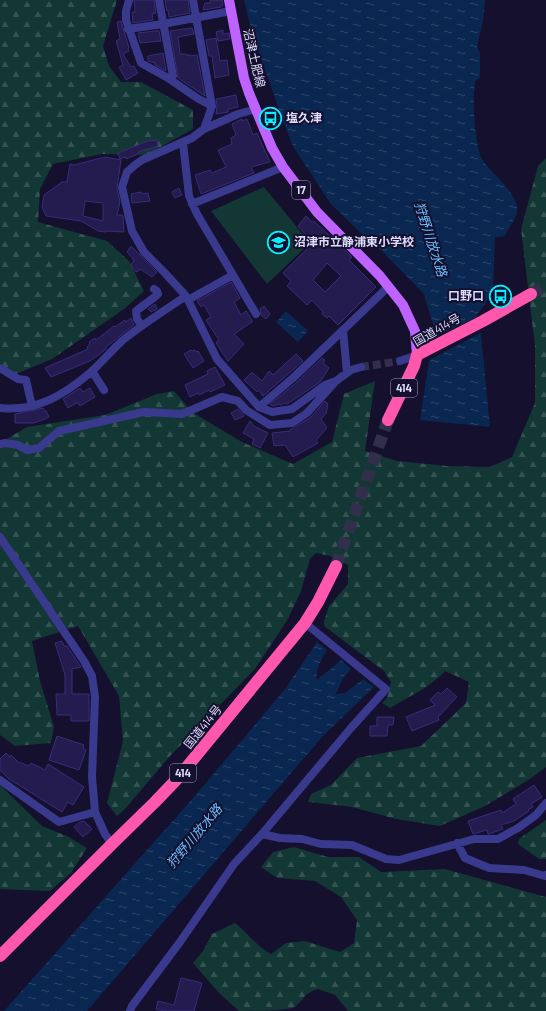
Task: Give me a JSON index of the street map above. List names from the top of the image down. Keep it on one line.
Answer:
{"streets":{"highway":["国道414号","414"],"main road":["沼津土肥線","17"]},"crossings":[["沼津土肥線","国道414号"]],"water":["狩野川放水路"],"places":{"bus stop":["塩久津","口野口"],"school or university":["沼津市立静浦東小学校"]}}
